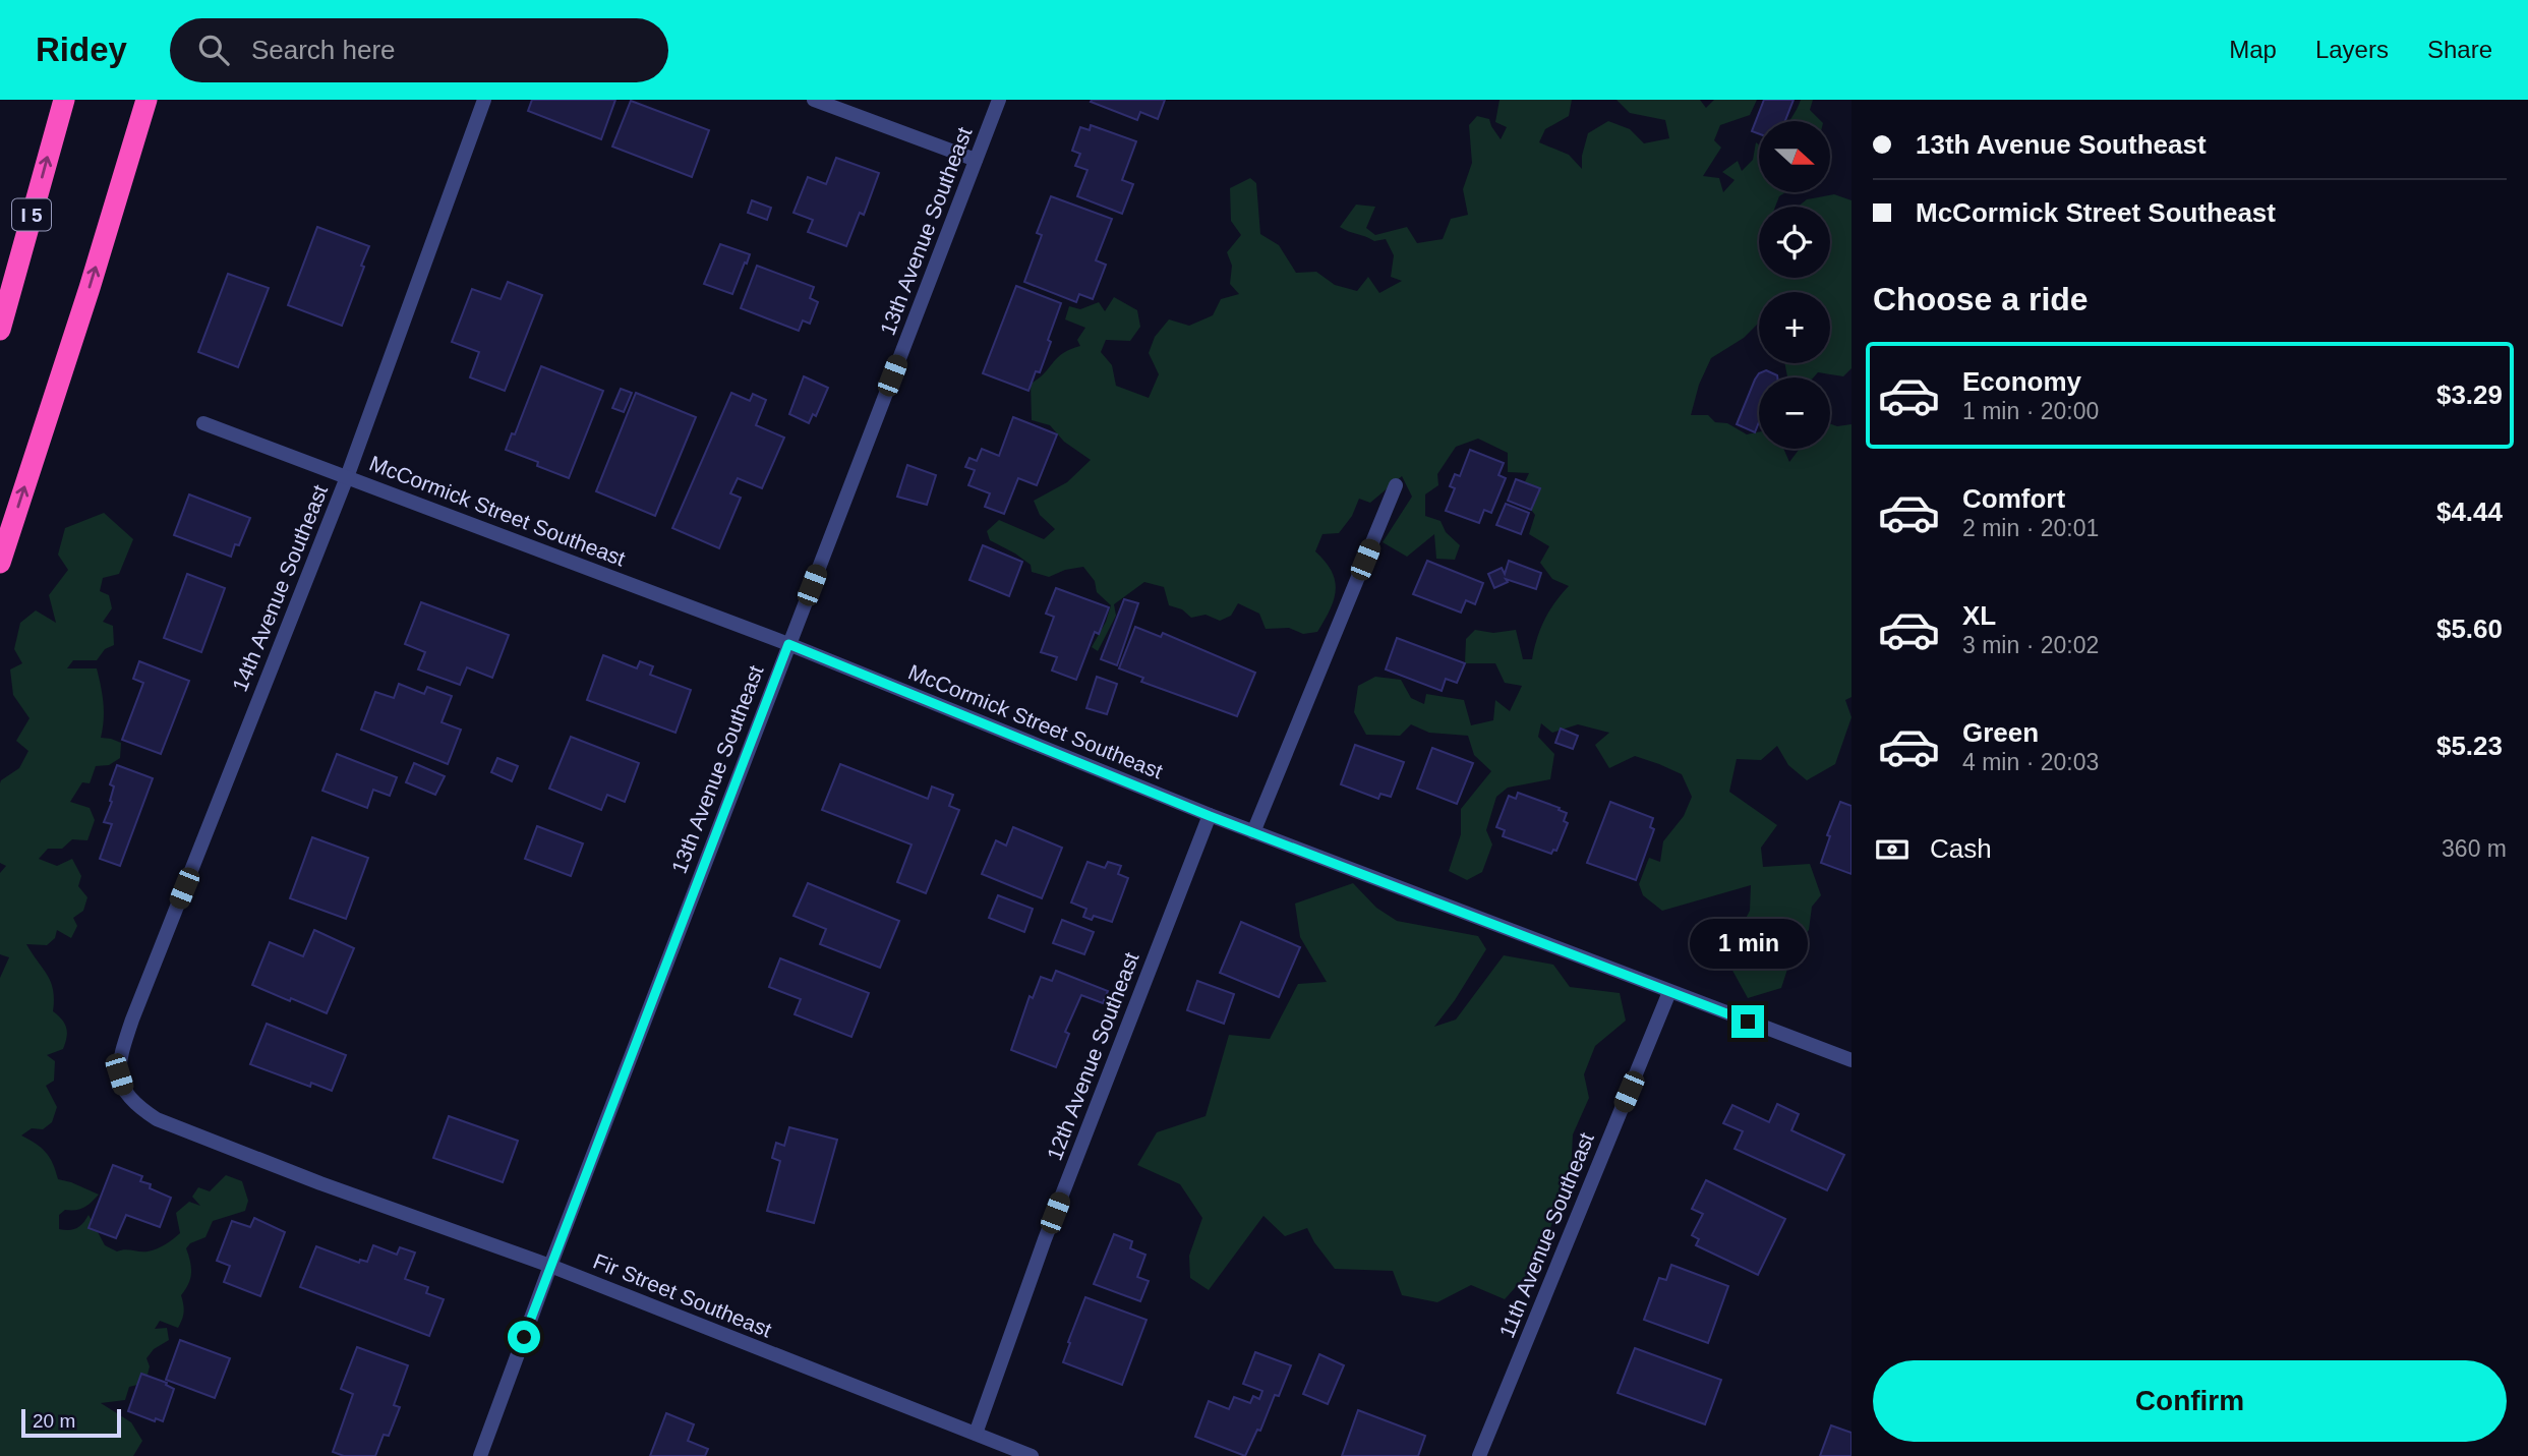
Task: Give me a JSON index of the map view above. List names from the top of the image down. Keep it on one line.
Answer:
{"streets":{"highway":["I 5"],"street":["13th Avenue Southeast","McCormick Street Southeast","14th Avenue Southeast","12th Avenue Southeast","11th Avenue Southeast","Fir Street Southeast"]},"crossings":[["13th Avenue Southeast","McCormick Street Southeast"],["13th Avenue Southeast","Fir Street Southeast"],["McCormick Street Southeast","14th Avenue Southeast"],["McCormick Street Southeast","12th Avenue Southeast"],["McCormick Street Southeast","11th Avenue Southeast"],["14th Avenue Southeast","Fir Street Southeast"],["12th Avenue Southeast","Fir Street Southeast"]],"scale_bar":"20 m","north":"right","page":{"header":"Ridey","search":"Search here","nav":["Map","Layers","Share"],"banner":["13th Avenue Southeast","McCormick Street Southeast"],"map_buttons":["+","−"],"heading":"Choose a ride","list":[{"name":"Economy","note":"1 min · 20:00","value":"$3.29"},{"name":"Comfort","note":"2 min · 20:01","value":"$4.44"},{"name":"XL","note":"3 min · 20:02","value":"$5.60"},{"name":"Green","note":"4 min · 20:03","value":"$5.23"}],"pay":["Cash","360 m"],"bubble":"1 min","buttons":"Confirm","scale":"20 m"}}
